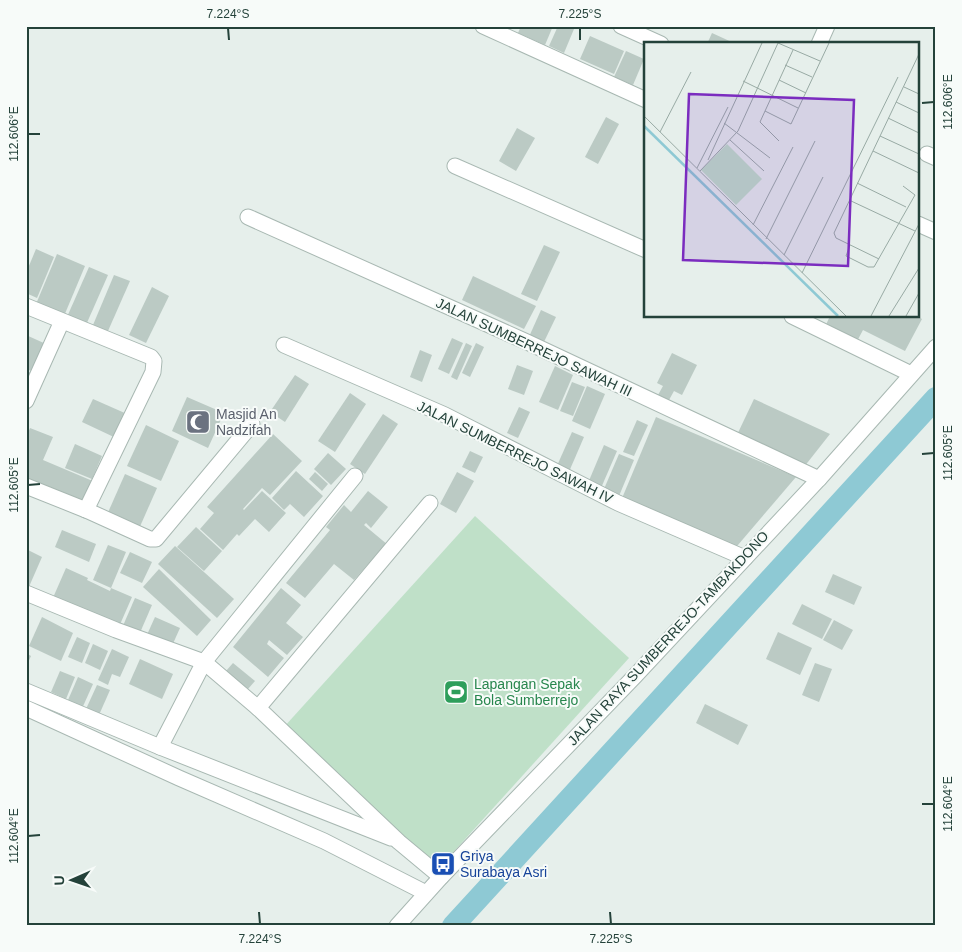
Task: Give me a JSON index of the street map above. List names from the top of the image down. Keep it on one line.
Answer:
{"streets":{"street":["JALAN SUMBERREJO SAWAH III","JALAN SUMBERREJO SAWAH IV","JALAN RAYA SUMBERREJO-TAMBAKDONO"]},"crossings":[["JALAN SUMBERREJO SAWAH III","JALAN RAYA SUMBERREJO-TAMBAKDONO"],["JALAN SUMBERREJO SAWAH IV","JALAN RAYA SUMBERREJO-TAMBAKDONO"]],"places":{"mosque":["Masjid An Nadzifah"],"sports":["Lapangan Sepak Bola Sumberrejo"],"bus stop":["Griya Surabaya Asri"]},"north":"left","coordinates":["7.224°S","7.225°S","112.606°E","112.605°E","112.604°E"]}
